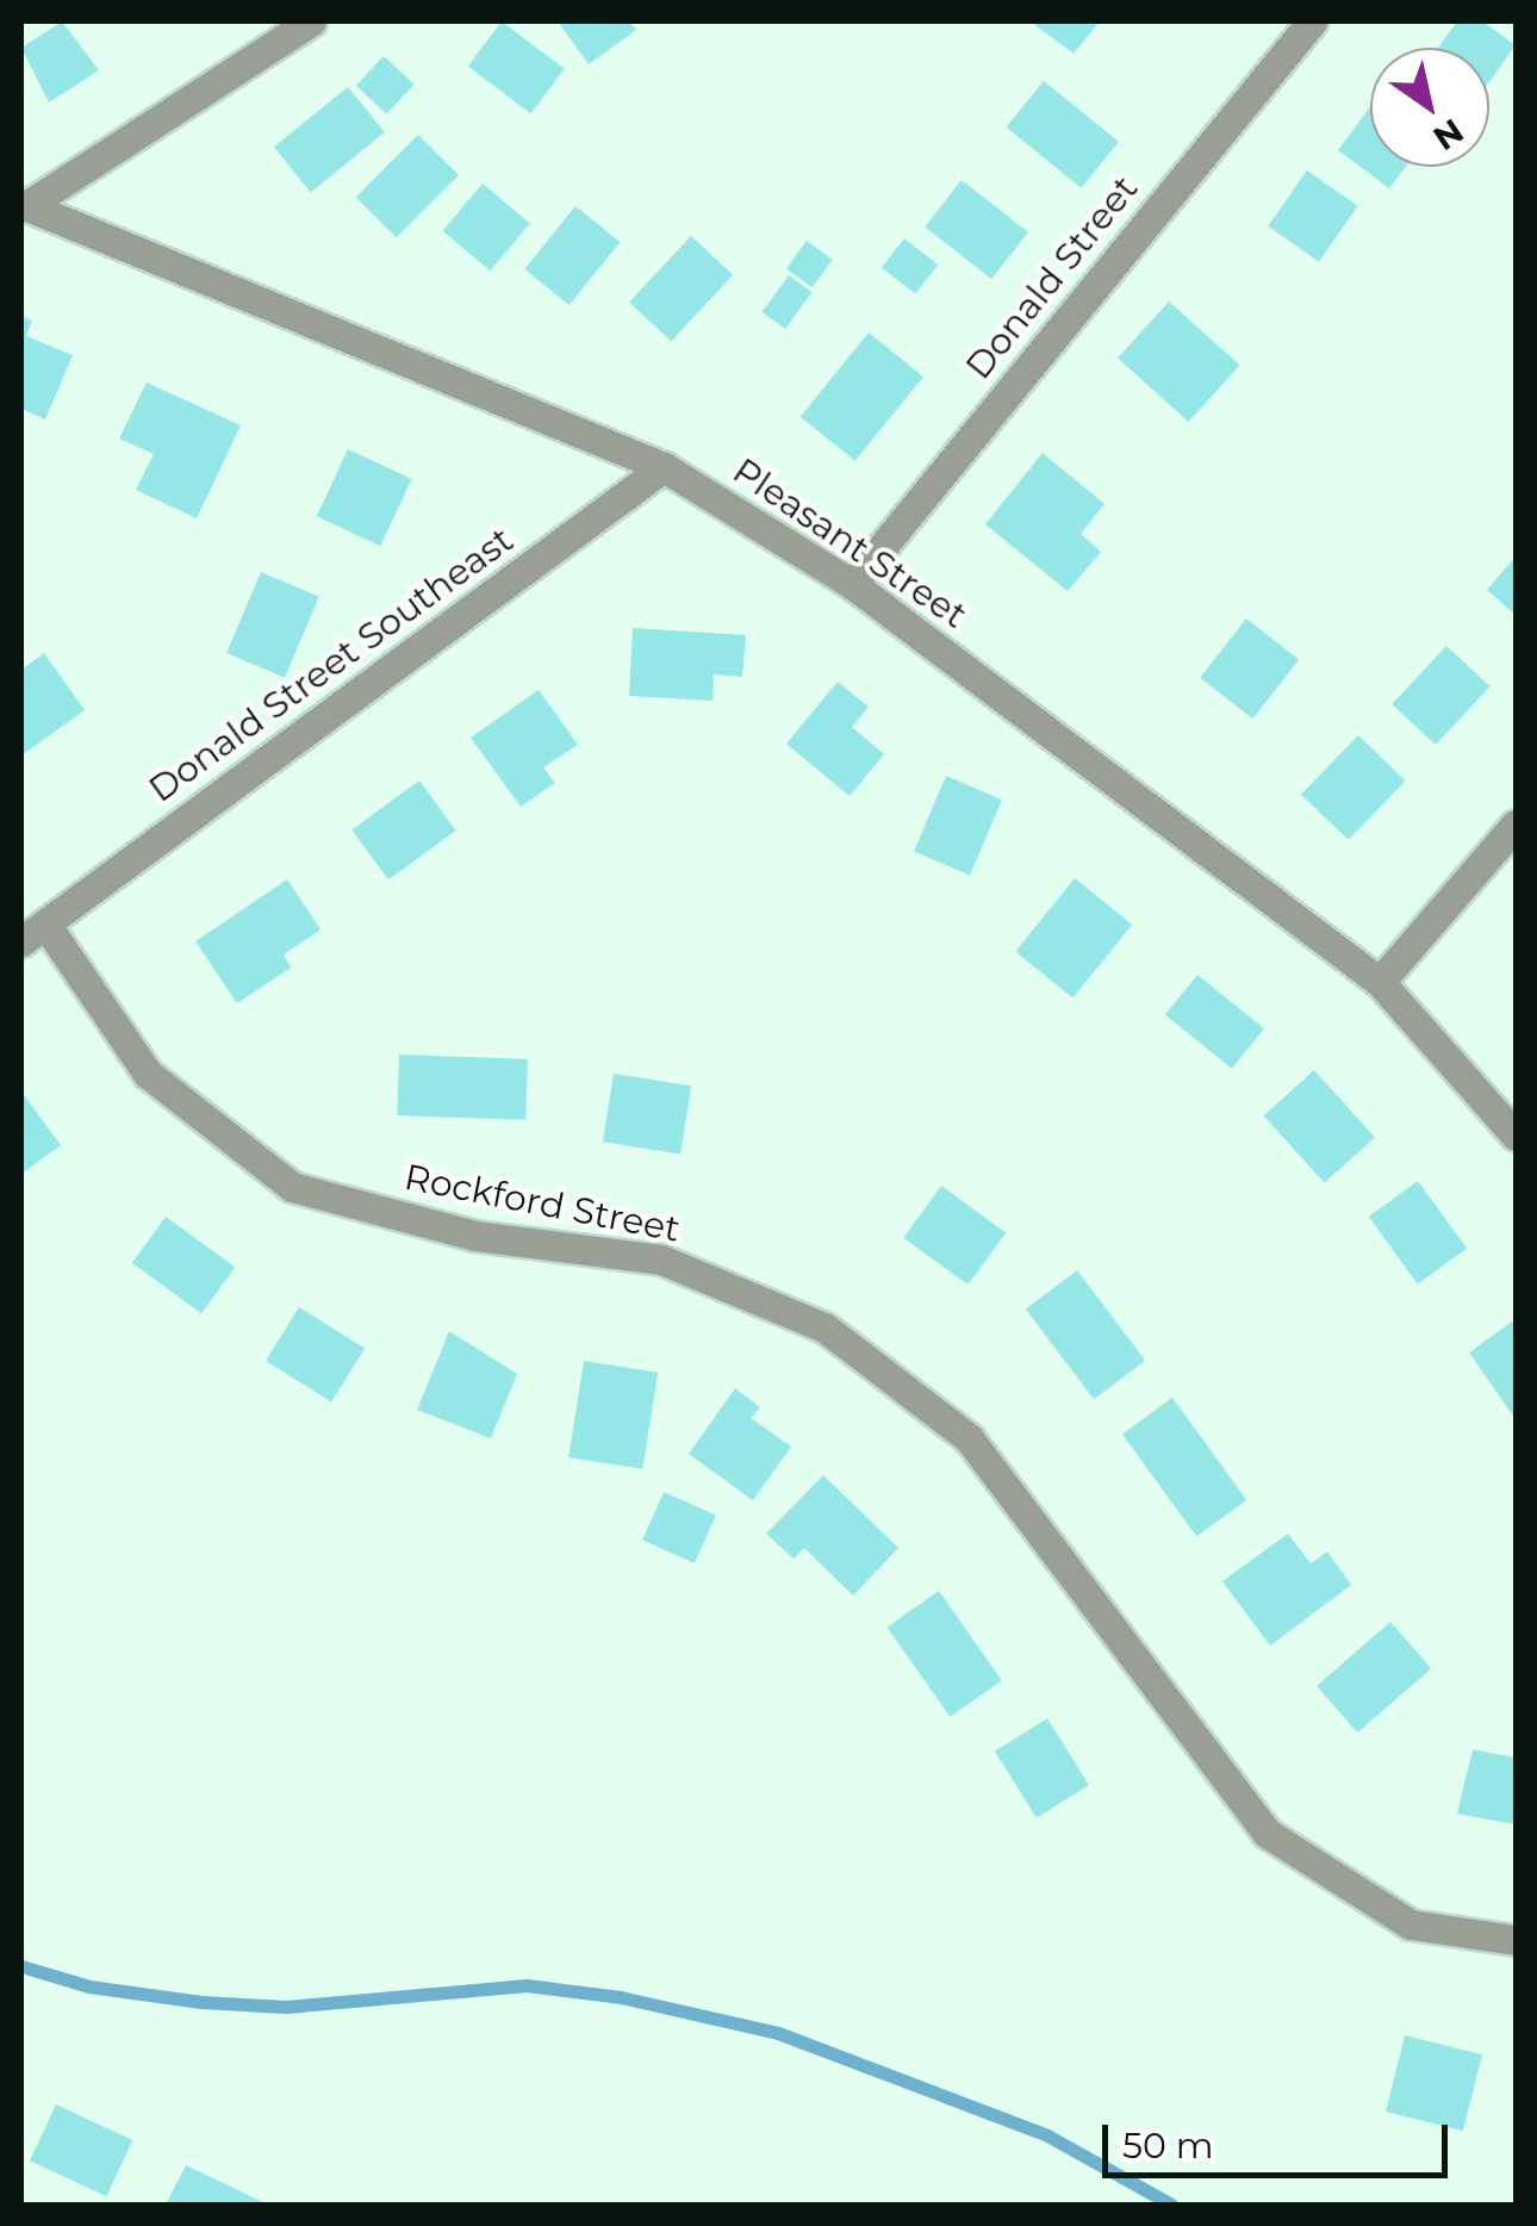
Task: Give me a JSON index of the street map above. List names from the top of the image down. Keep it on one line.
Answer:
{"streets":{"street":["Donald Street","Pleasant Street","Donald Street Southeast","Rockford Street"]},"crossings":[["Donald Street","Pleasant Street"],["Pleasant Street","Donald Street Southeast"],["Donald Street Southeast","Rockford Street"]],"scale_bar":"50 m","north":"bottom right"}
